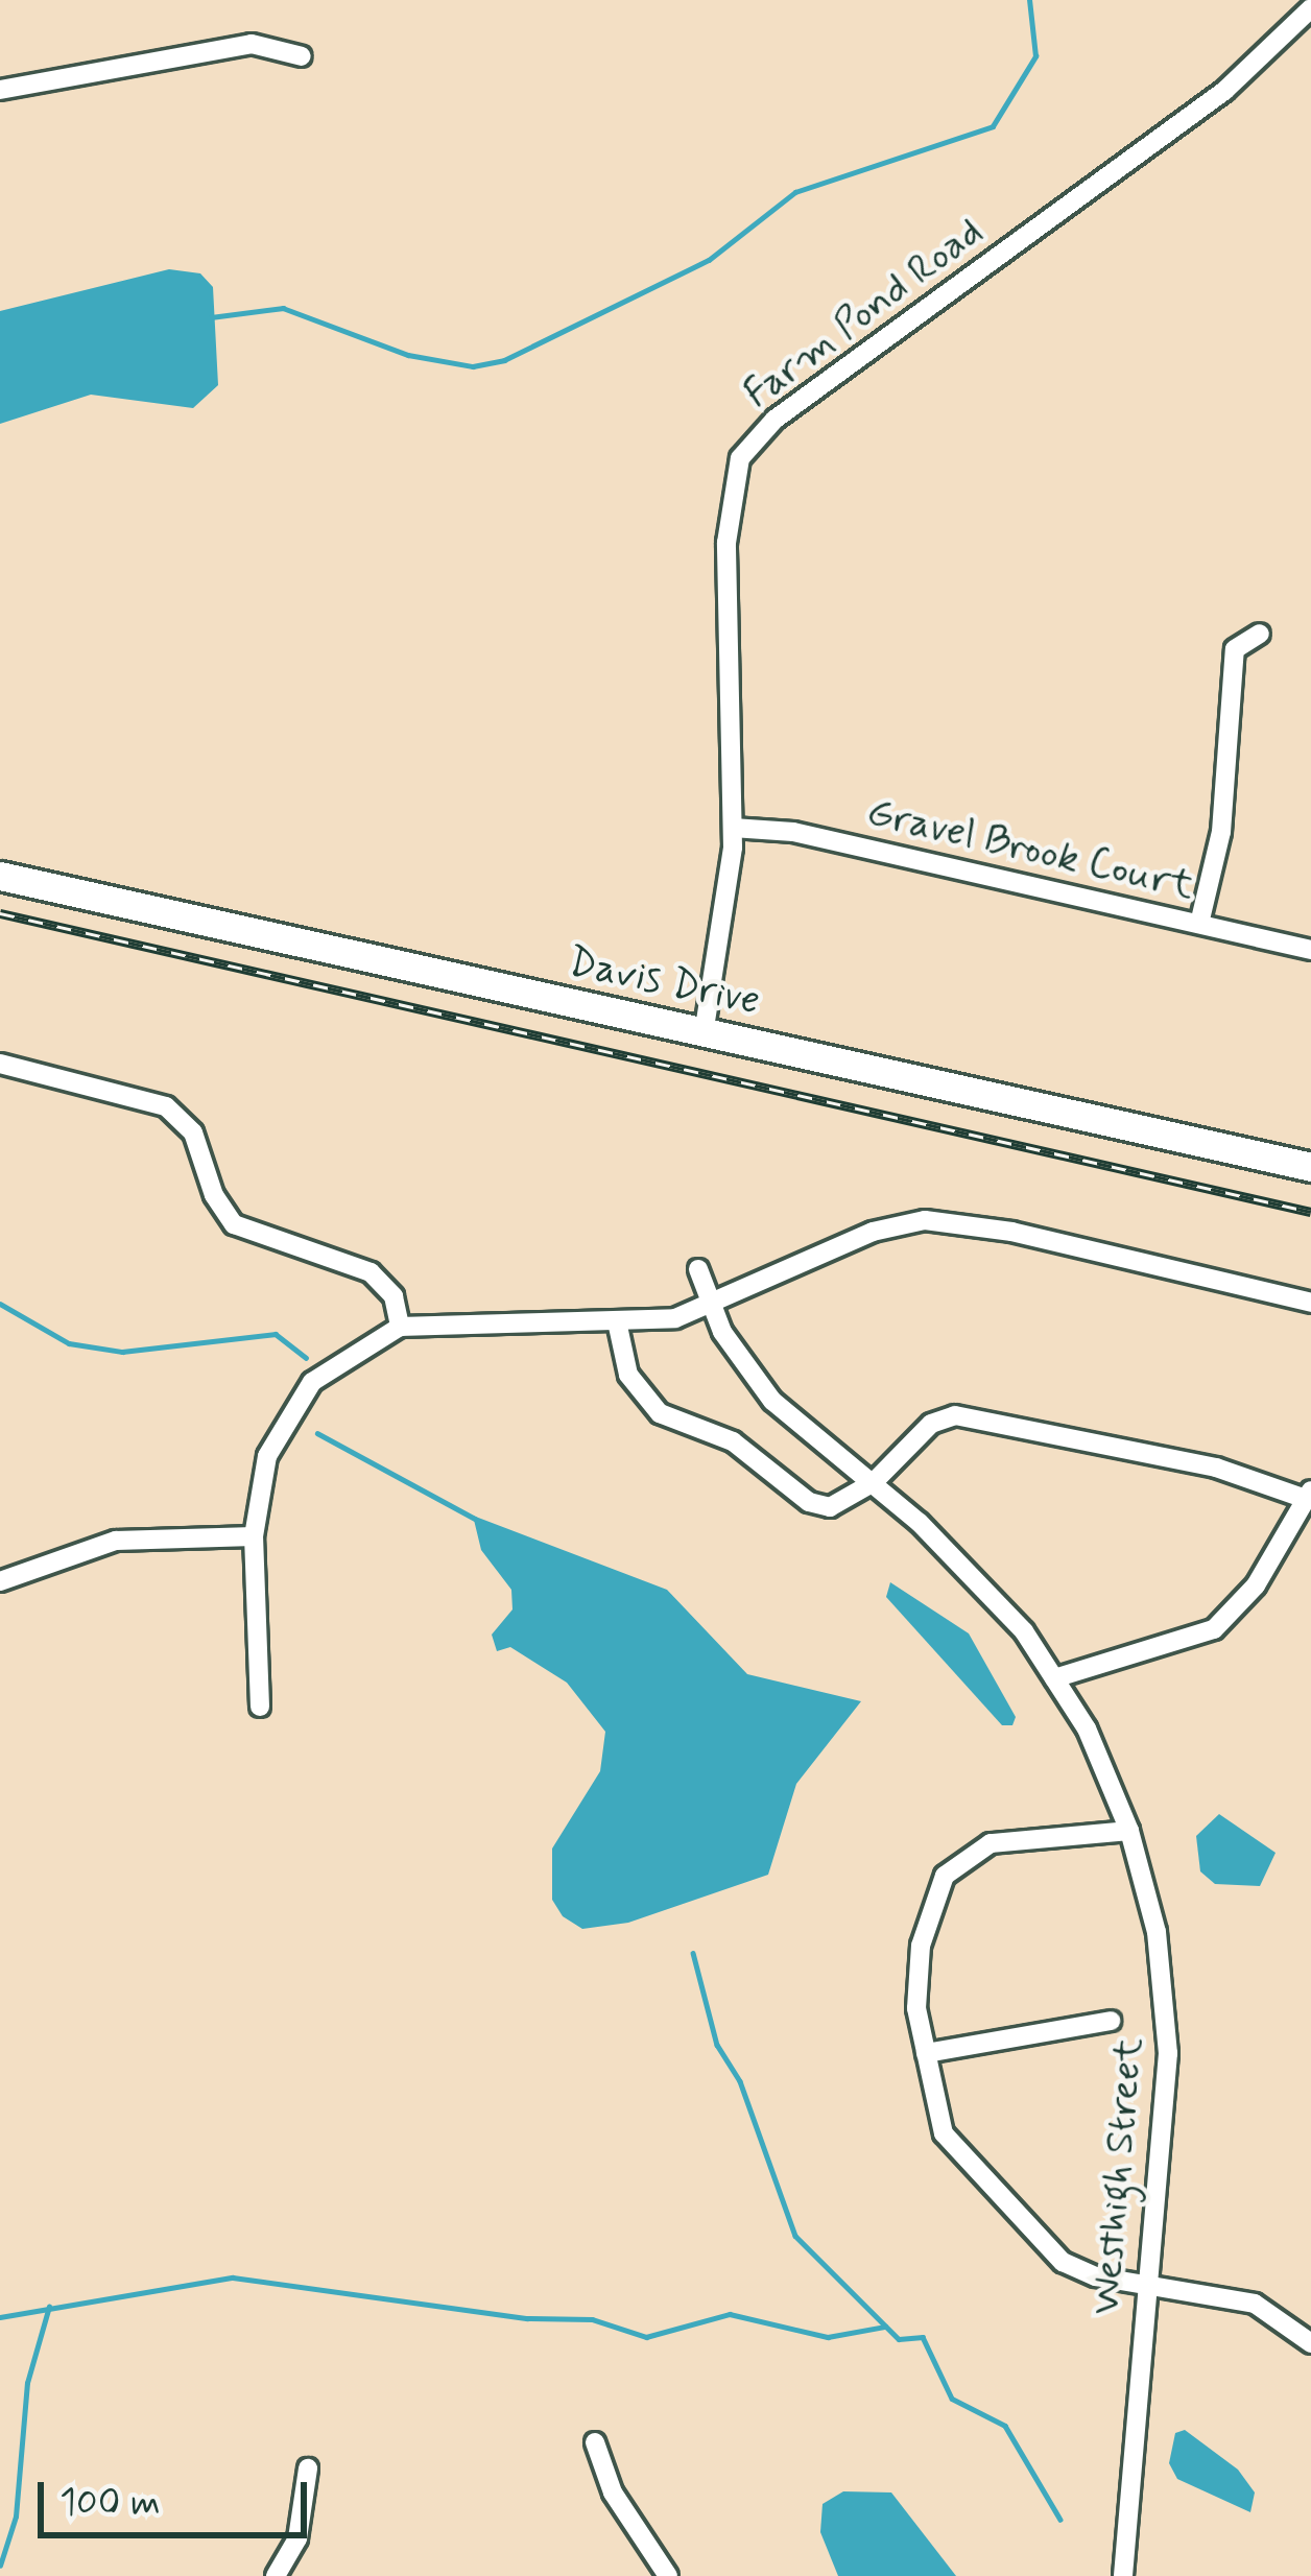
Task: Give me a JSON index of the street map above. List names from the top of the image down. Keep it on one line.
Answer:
{"streets":{"main road":["Davis Drive"],"street":["Farm Pond Road","Gravel Brook Court","Westhigh Street"]},"crossings":[["Farm Pond Road","Gravel Brook Court"],["Farm Pond Road","Davis Drive"]],"scale_bar":"100 m"}
